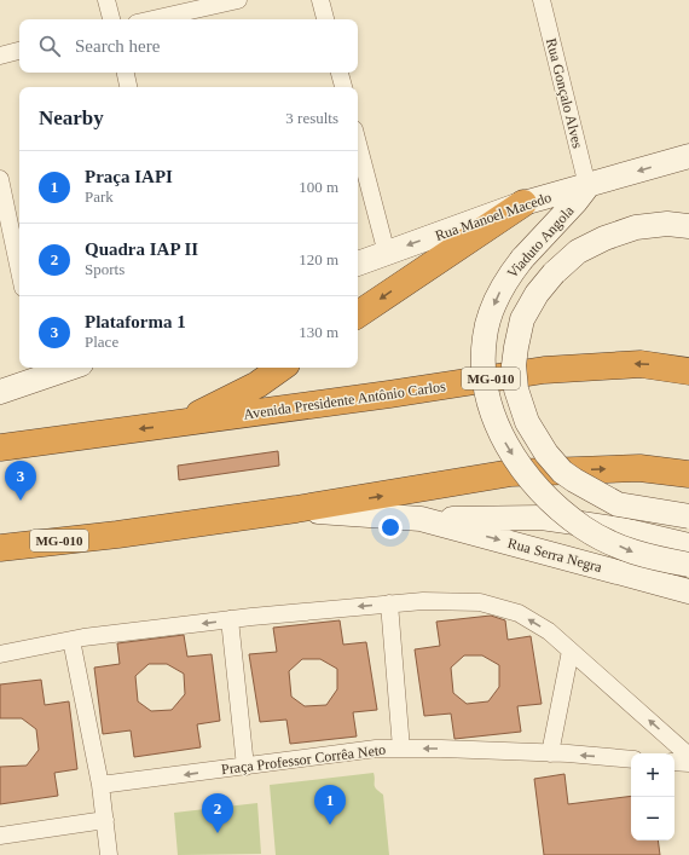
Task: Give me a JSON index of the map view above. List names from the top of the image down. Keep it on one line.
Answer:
{"streets":{"highway":["MG-010","Avenida Presidente Antônio Carlos"],"street":["Rua Gonçalo Alves","Rua Manoel Macedo","Viaduto Angola","Rua Serra Negra","Praça Professor Corrêa Neto"]},"crossings":[["Rua Gonçalo Alves","Rua Manoel Macedo"],["Rua Gonçalo Alves","Viaduto Angola"],["Rua Manoel Macedo","Viaduto Angola"],["MG-010","Rua Serra Negra"]],"one_way":["Rua Manoel Macedo"],"page":{"search":"Search here","heading":["Nearby","3 results"],"list":[{"mark":"1","name":"Praça IAPI","note":"Park","value":"100 m"},{"mark":"2","name":"Quadra IAP II","note":"Sports","value":"120 m"},{"mark":"3","name":"Plataforma 1","note":"Place","value":"130 m"}],"pins":["3","1","2"],"map_buttons":["+","−"]}}
